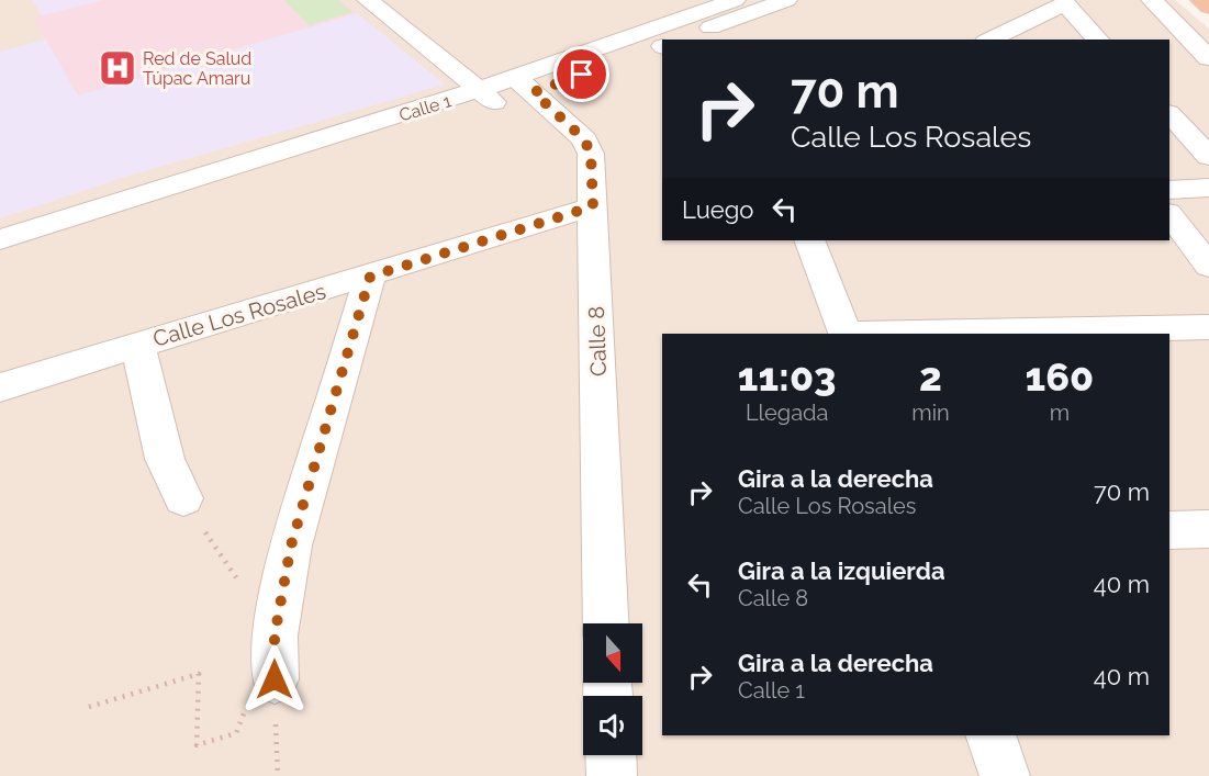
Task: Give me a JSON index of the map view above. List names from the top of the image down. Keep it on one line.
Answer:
{"streets":{"street":["Calle 1","Calle Los Rosales","Calle 8"]},"crossings":[["Calle 1","Calle 8"],["Calle Los Rosales","Calle 8"]],"places":{"hospital":["Red de Salud Túpac Amaru"]},"north":"bottom","page":{"turn":["70 m","Calle Los Rosales"],"then":"Luego","eta":["11:03","Llegada","2","min","160","m"],"list":[{"name":"Gira a la derecha","note":"Calle Los Rosales","value":"70 m"},{"name":"Gira a la izquierda","note":"Calle 8","value":"40 m"},{"name":"Gira a la derecha","note":"Calle 1","value":"40 m"}]}}
